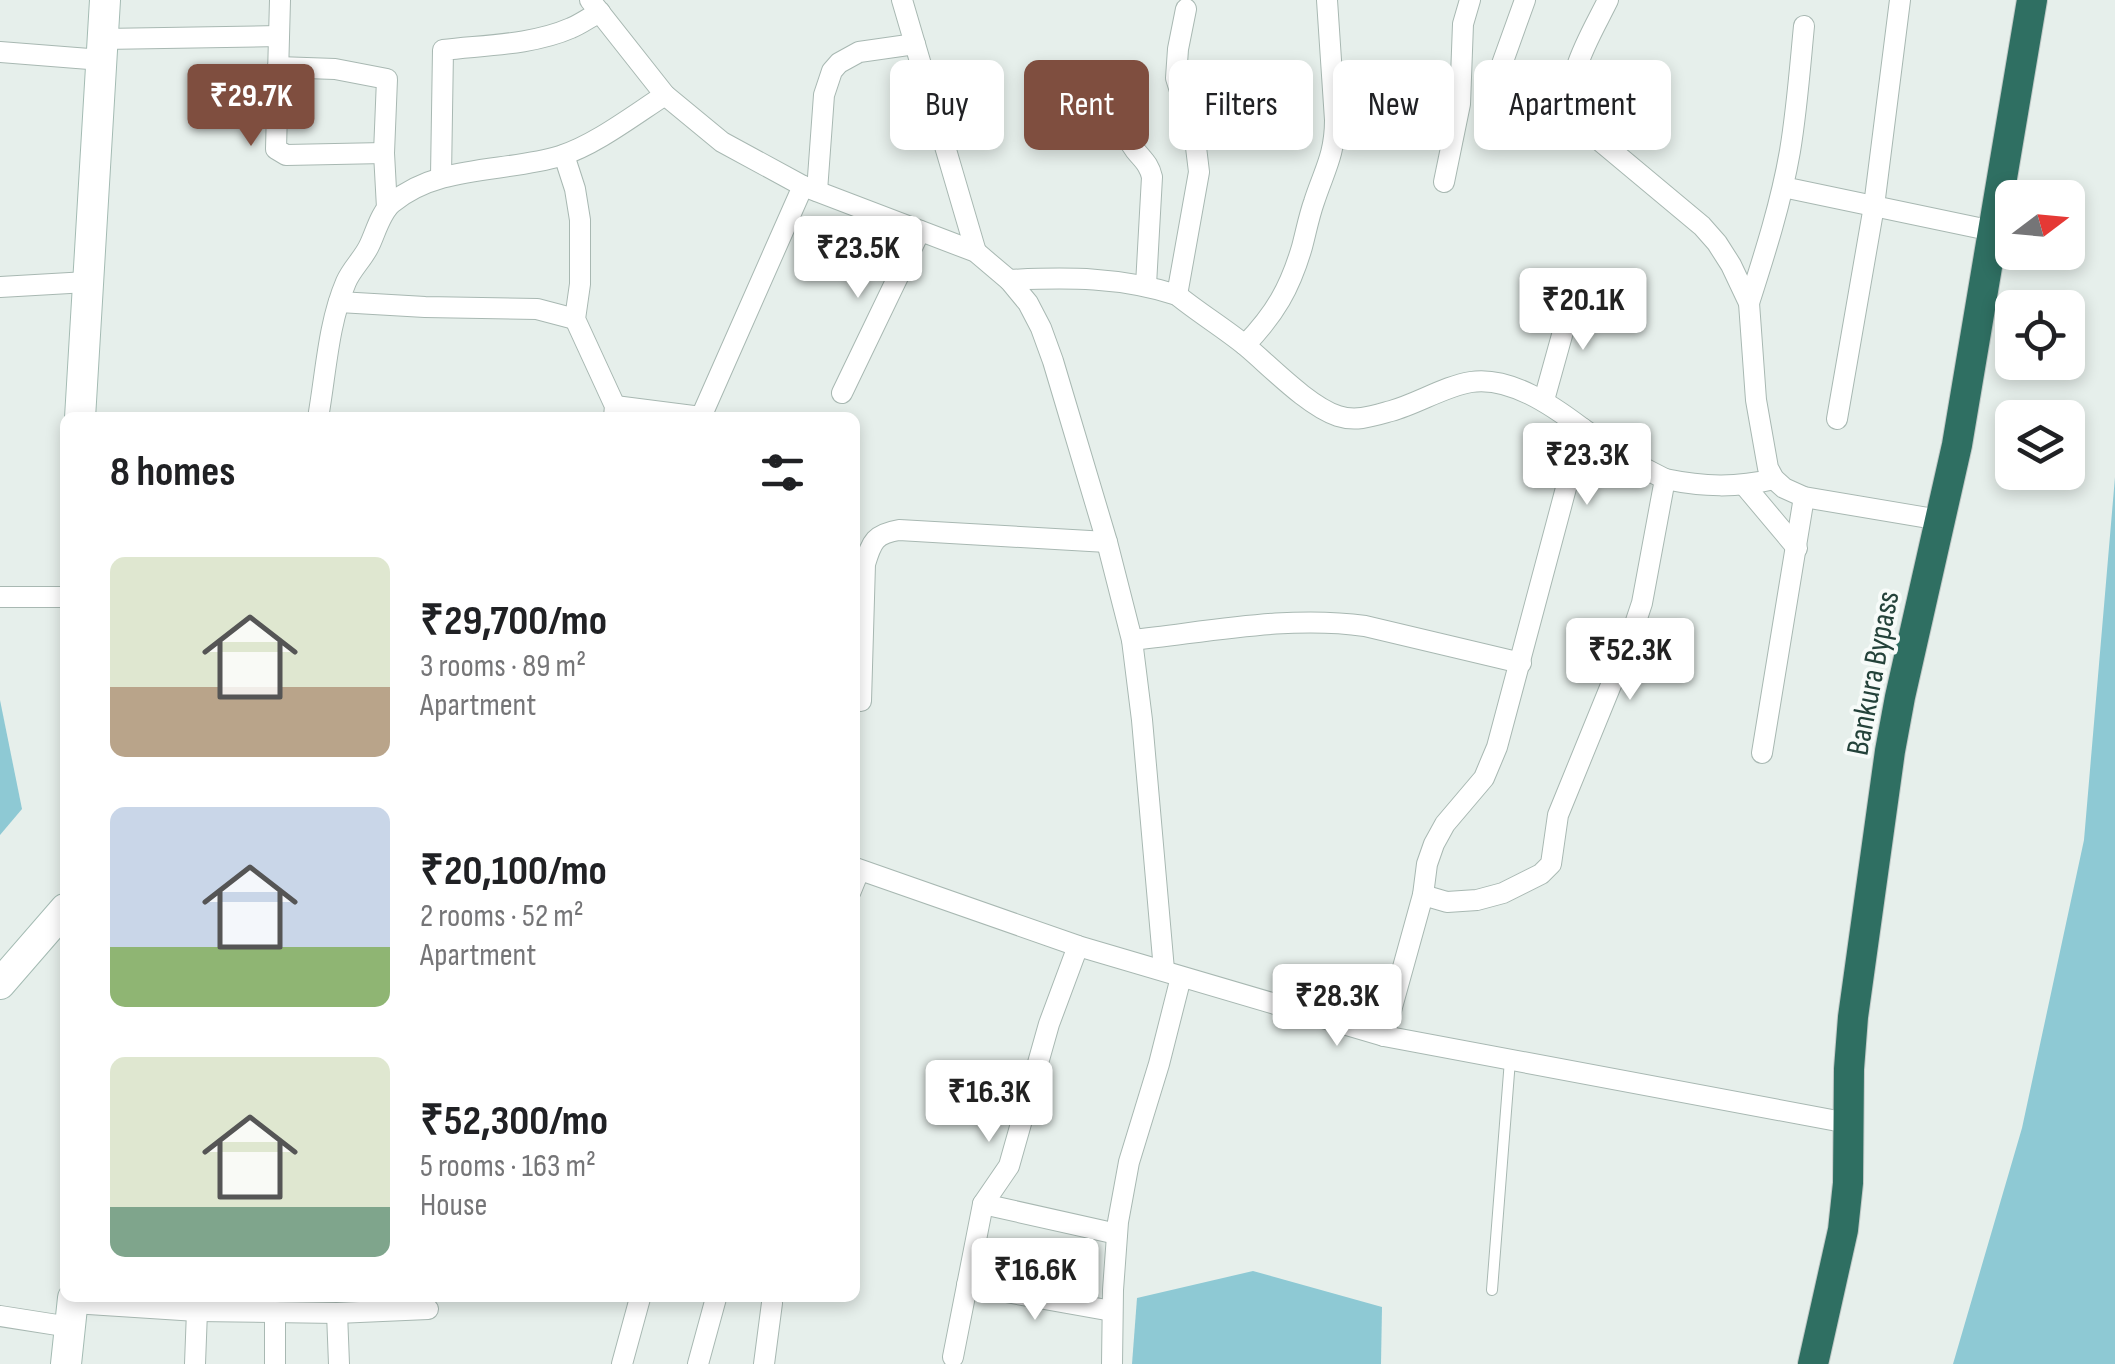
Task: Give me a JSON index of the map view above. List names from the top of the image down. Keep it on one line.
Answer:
{"streets":{"highway":["Bankura Bypass"]},"north":"right","page":{"chip":["Buy","Rent","Filters","New","Apartment"],"price":["₹29.7K","₹23.5K","₹20.1K","₹23.3K","₹52.3K","₹28.3K","₹16.3K","₹16.6K"],"heading":"8 homes","list":[{"name":"₹29,700/mo","note":"3 rooms · 89 m² · Apartment"},{"name":"₹20,100/mo","note":"2 rooms · 52 m² · Apartment"},{"name":"₹52,300/mo","note":"5 rooms · 163 m² · House"}]}}
